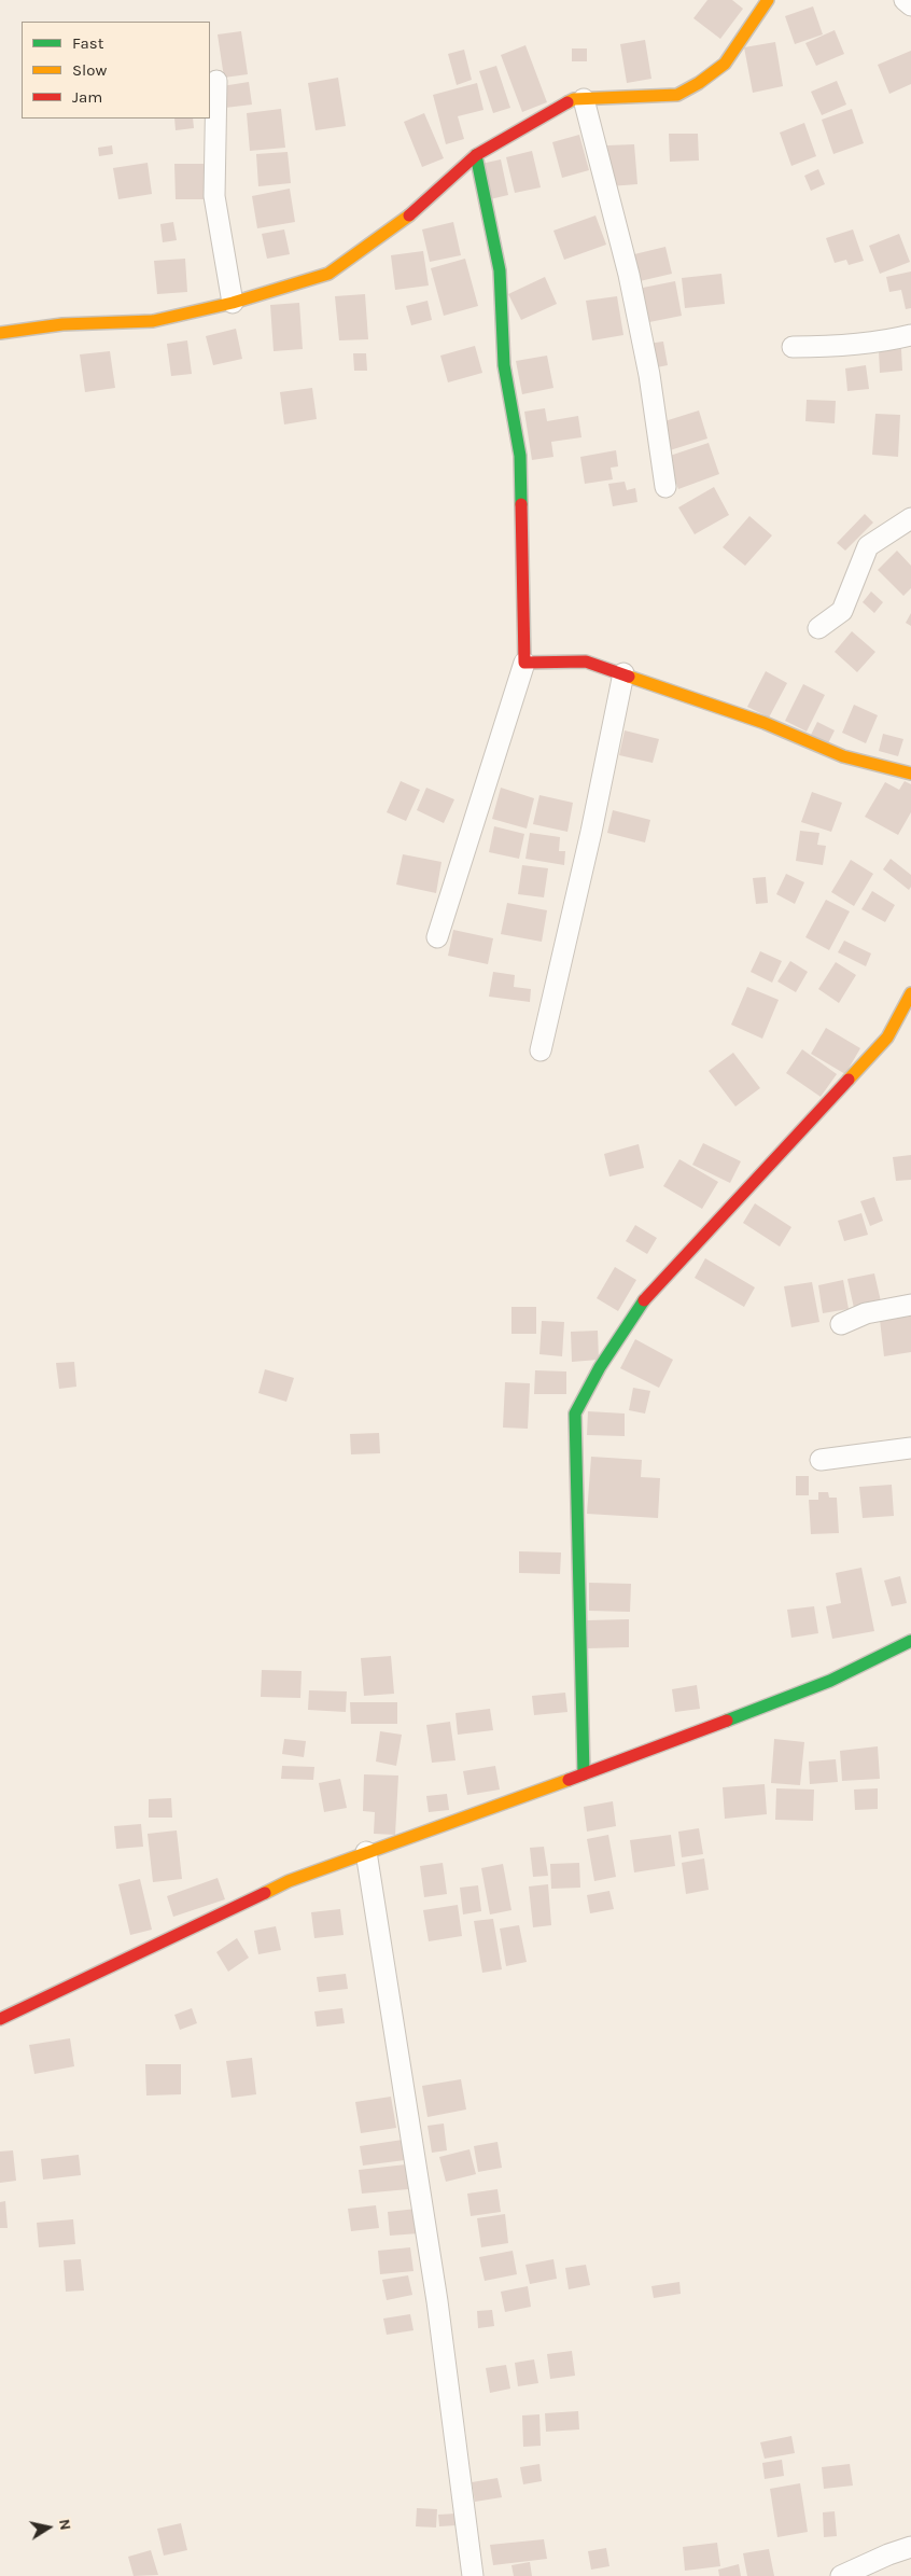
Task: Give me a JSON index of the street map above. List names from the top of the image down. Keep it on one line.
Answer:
{"legend":["Fast","Slow","Jam"],"north":"right"}
